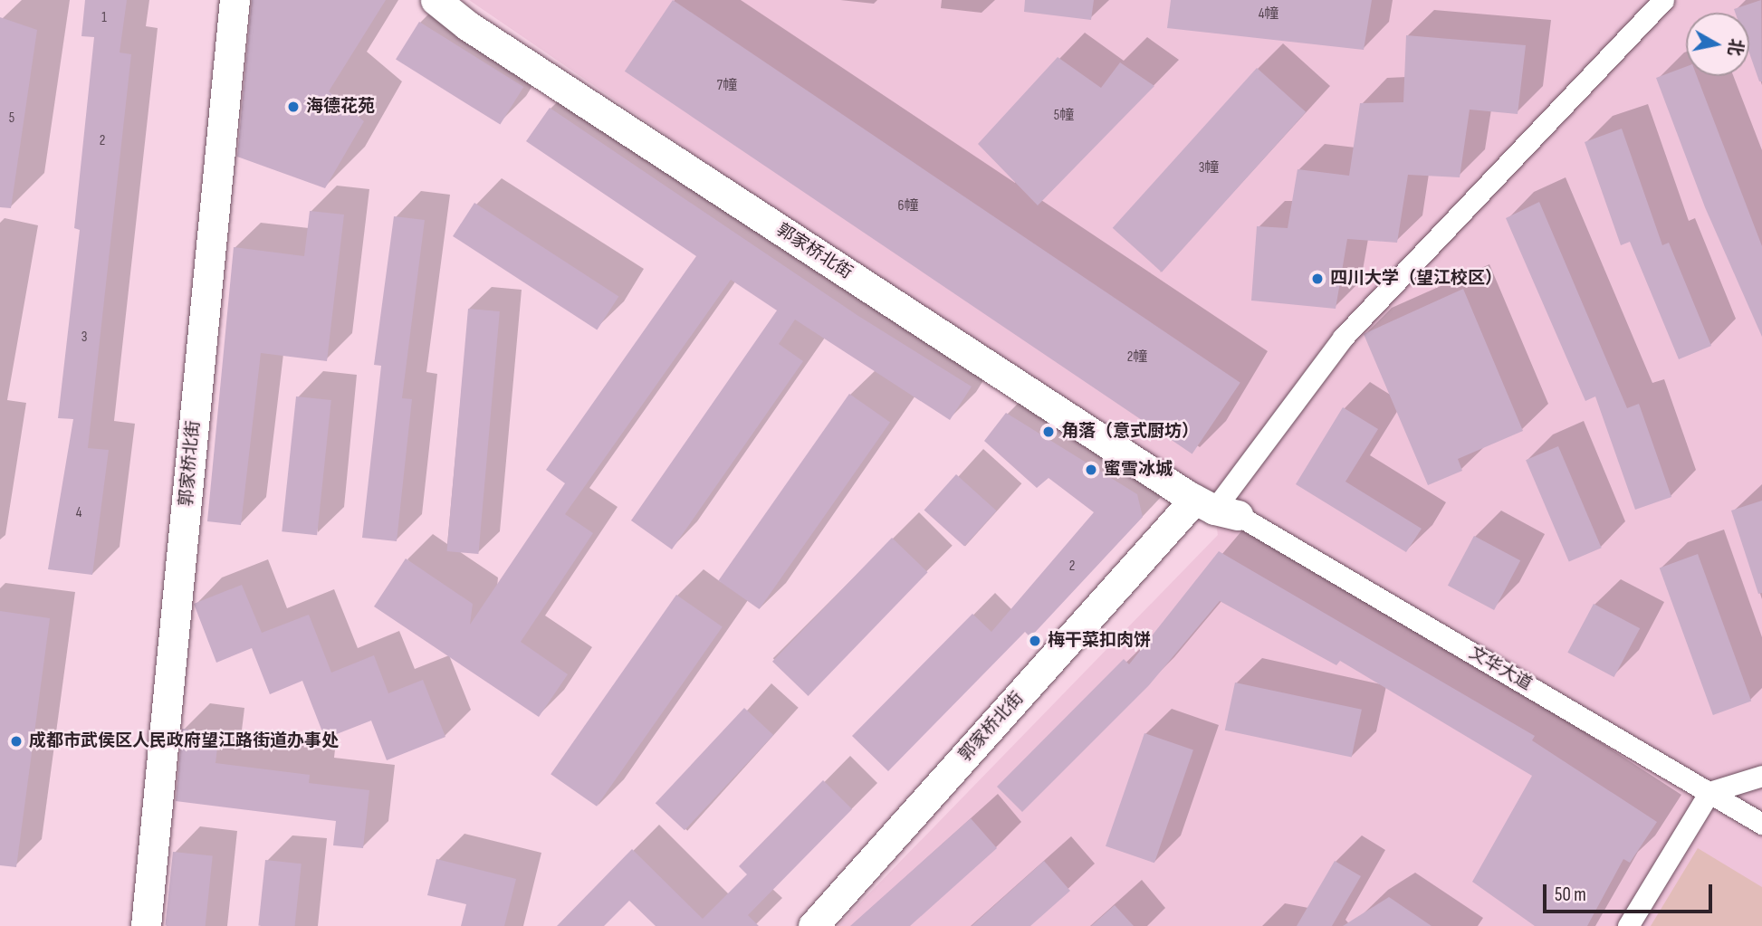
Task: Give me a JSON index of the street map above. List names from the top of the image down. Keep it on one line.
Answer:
{"streets":{"street":["郭家桥北街","文华大道"]},"crossings":[["郭家桥北街","文华大道"]],"places":["海德花苑","四川大学（望江校区）","角落（意式厨坊）","蜜雪冰城","梅干菜扣肉饼","成都市武侯区人民政府望江路街道办事处"],"house_numbers":["4幢","1","7幢","5幢","5","2","3幢","6幢","3","2幢","4","2"],"scale_bar":"50 m","north":"right"}
